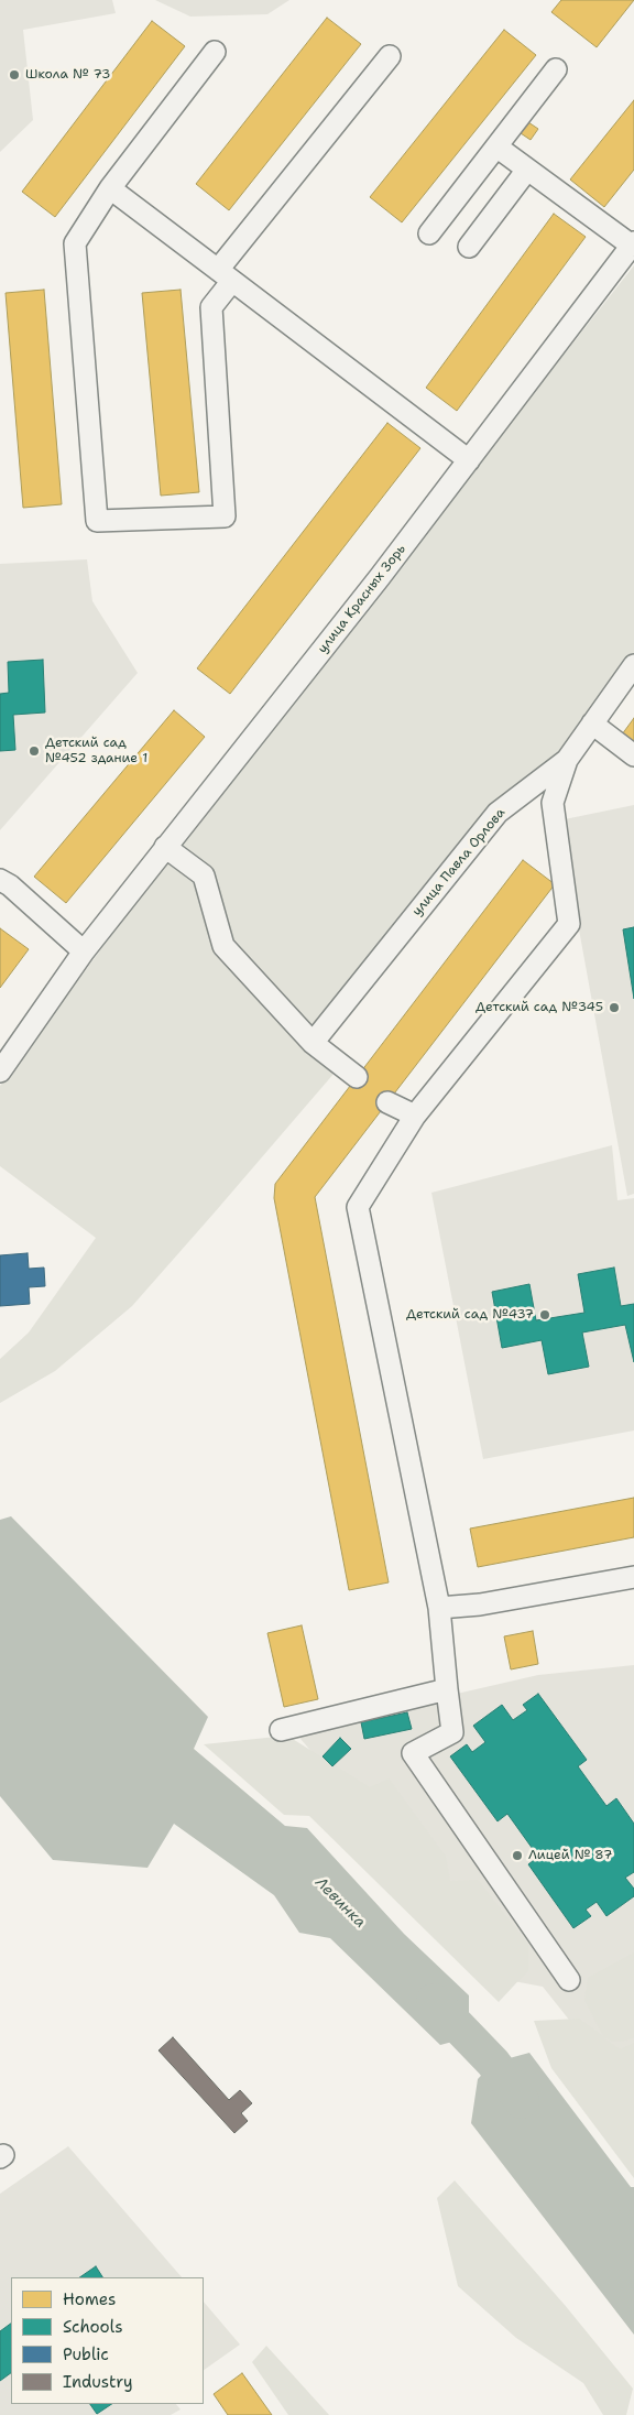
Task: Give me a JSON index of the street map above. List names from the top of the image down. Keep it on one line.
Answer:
{"streets":{"street":["улица Красных Зорь","улица Павла Орлова"]},"water":["Левинка"],"places":["Школа № 73","Детский сад №452 здание 1","Детский сад №345","Детский сад №437","Лицей № 87"],"legend":["Homes","Schools","Public","Industry"]}
